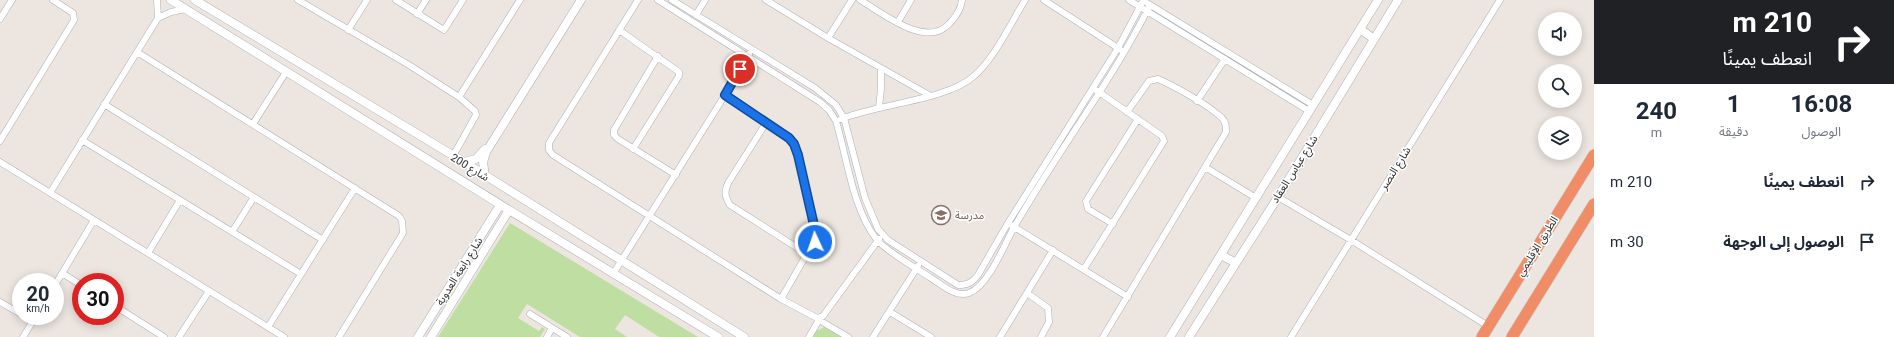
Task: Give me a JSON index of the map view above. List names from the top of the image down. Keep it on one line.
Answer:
{"streets":{"highway":["الطريق الإقليمي"],"street":["شارع 200","شارع النصر","شارع عباس العقاد","شارع رابعة العدوية"]},"crossings":[["شارع 200","شارع رابعة العدوية"]],"places":{"school or university":["مدرسة"]},"page":{"turn":["210 m","انعطف يمينًا"],"eta":["16:08","الوصول","1","دقيقة","240","m"],"list":[{"name":"انعطف يمينًا","value":"210 m"},{"name":"الوصول إلى الوجهة","value":"30 m"}],"speed":"20 km/h","limit":"30"}}
